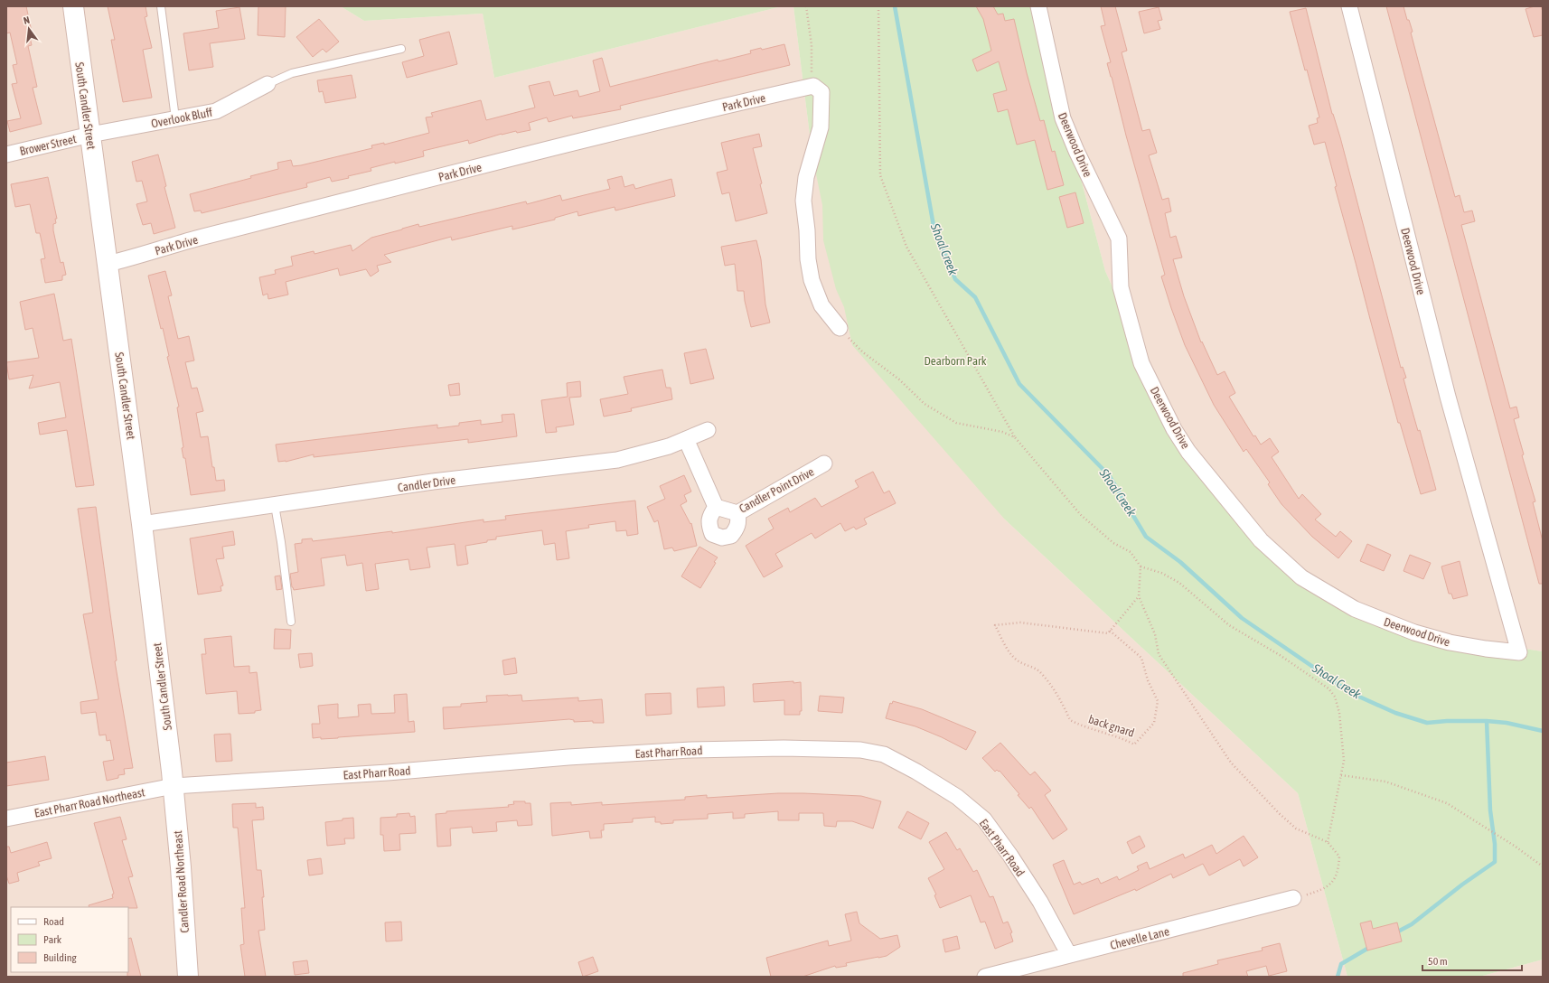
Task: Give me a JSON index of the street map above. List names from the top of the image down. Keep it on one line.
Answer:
{"streets":{"main road":["South Candler Street","Candler Road Northeast"],"street":["Park Drive","Overlook Bluff","Brower Street","Deerwood Drive","Candler Drive","Candler Point Drive","East Pharr Road","East Pharr Road Northeast","Chevelle Lane"],"path":["back gnard"]},"crossings":[["Park Drive","South Candler Street"],["South Candler Street","Overlook Bluff"],["South Candler Street","Brower Street"],["South Candler Street","Candler Drive"],["South Candler Street","East Pharr Road"],["South Candler Street","East Pharr Road Northeast"],["South Candler Street","Candler Road Northeast"],["Overlook Bluff","Brower Street"],["East Pharr Road","East Pharr Road Northeast"],["East Pharr Road","Candler Road Northeast"],["East Pharr Road","Chevelle Lane"],["East Pharr Road Northeast","Candler Road Northeast"]],"water":["Shoal Creek"],"parks":["Dearborn Park"],"legend":["Road","Park","Building"],"scale_bar":"50 m","north":"top"}
